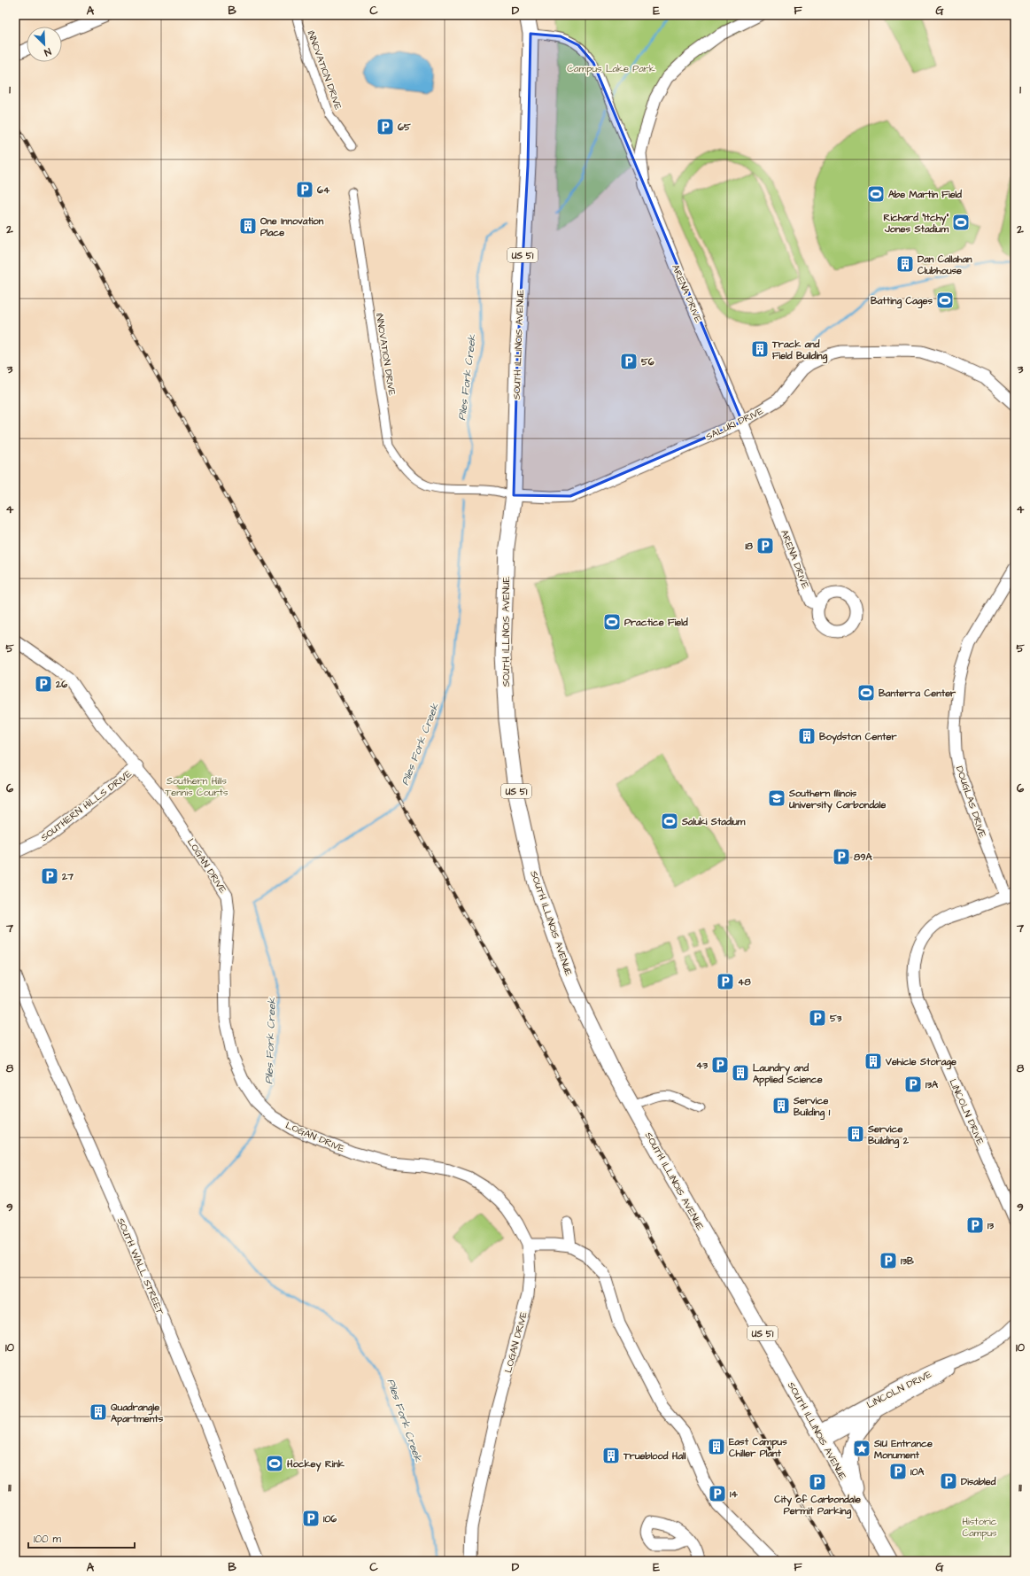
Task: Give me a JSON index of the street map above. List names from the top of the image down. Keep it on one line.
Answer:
{"streets":{"highway":["US 51","SOUTH ILLINOIS AVENUE"],"street":["INNOVATION DRIVE","ARENA DRIVE","SALUKI DRIVE","DOUGLAS DRIVE","SOUTHERN HILLS DRIVE","LOGAN DRIVE","LINCOLN DRIVE","SOUTH WALL STREET"]},"crossings":[["INNOVATION DRIVE","SOUTH ILLINOIS AVENUE"],["INNOVATION DRIVE","SALUKI DRIVE"],["ARENA DRIVE","SALUKI DRIVE"],["SOUTH ILLINOIS AVENUE","SALUKI DRIVE"],["SOUTH ILLINOIS AVENUE","LINCOLN DRIVE"],["DOUGLAS DRIVE","LINCOLN DRIVE"],["SOUTHERN HILLS DRIVE","LOGAN DRIVE"]],"water":["Piles Fork Creek"],"parks":["Campus Lake Park","Southern Hills Tennis Courts","Historic Campus"],"places":{"parking":["65","64","56","18","26","89A","27","48","53","43","13A","13","13B","10A","Disabled","City of Carbondale Permit Parking","14","106"],"sports":["Abe Martin Field","Richard \"Itchy\" Jones Stadium","Batting Cages","Practice Field","Banterra Center","Saluki Stadium","Hockey Rink"],"building":["One Innovation Place","Dan Callahan Clubhouse","Track and Field Building","Boydston Center","Vehicle Storage","Laundry and Applied Science","Service Building 1","Service Building 2","Quadrangle Apartments","East Campus Chiller Plant","Trueblood Hall"],"school or university":["Southern Illinois University Carbondale"],"place":["SIU Entrance Monument"]},"scale_bar":"100 m","north":"bottom right","grid":{"columns":["A","B","C","D","E","F","G"],"rows":["1","2","3","4","5","6","7","8","9","10","11"]}}
